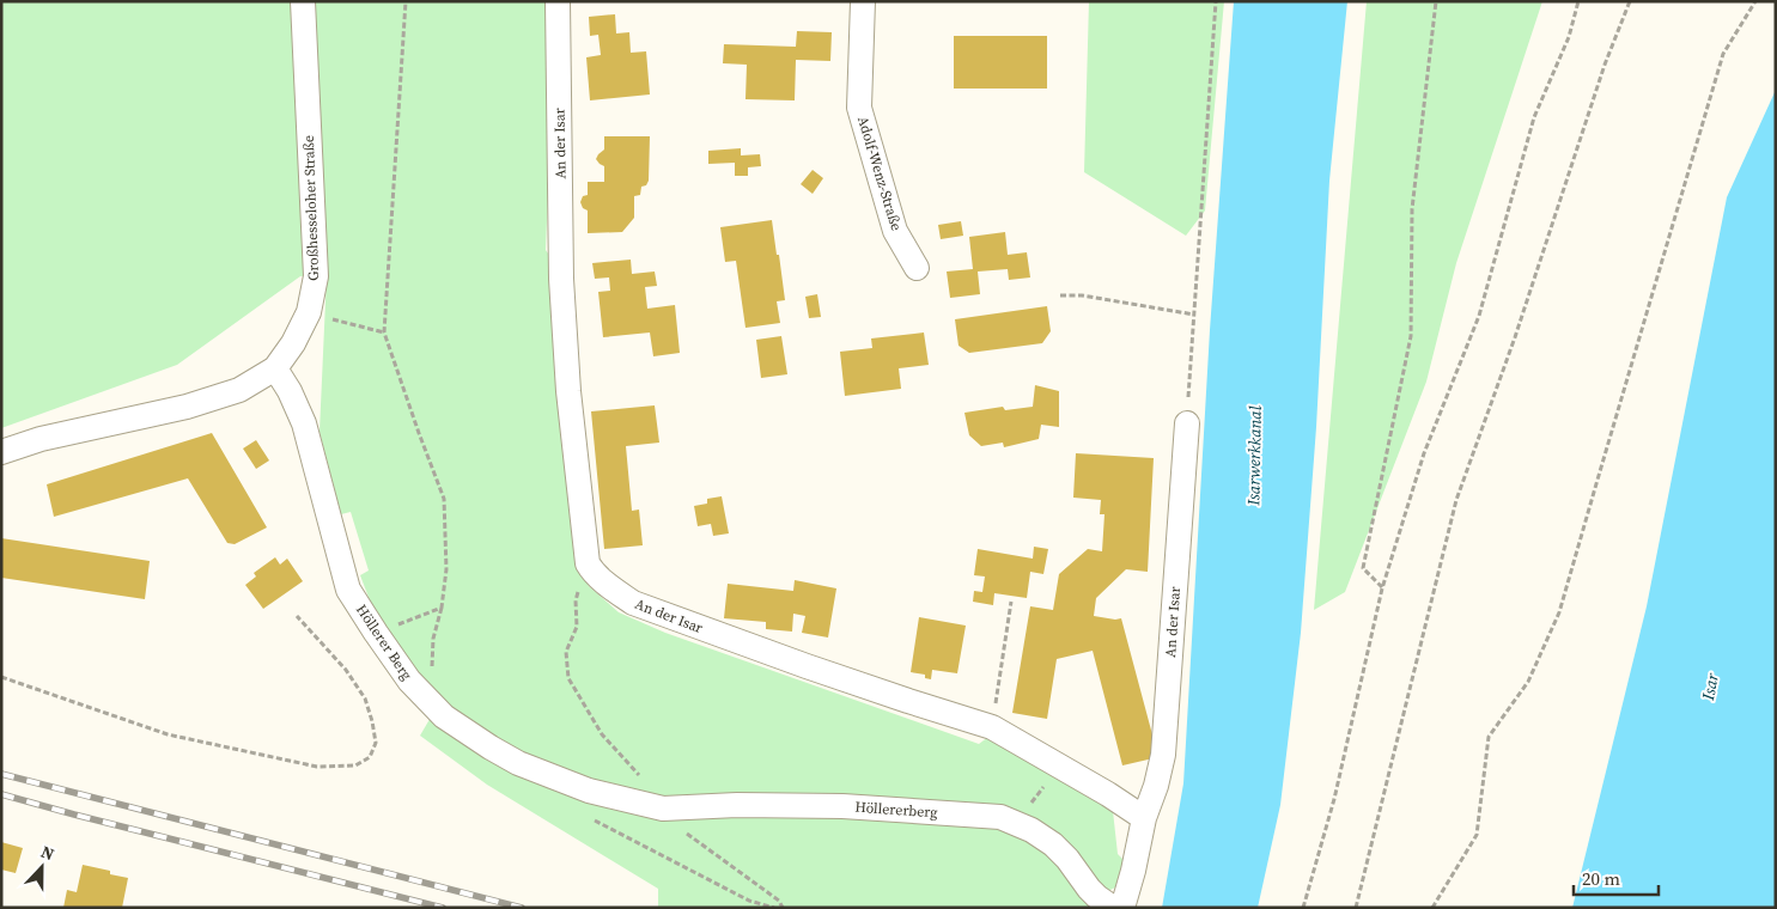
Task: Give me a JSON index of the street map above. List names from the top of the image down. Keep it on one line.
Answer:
{"streets":{"street":["An der Isar","Adolf-Wenz-Straße","Großhesseloher Straße","Höllerer Berg","Höllererberg"]},"crossings":[["Großhesseloher Straße","Höllerer Berg"],["Höllerer Berg","Höllererberg"]],"water":["Isarwerkkanal","Isar"],"scale_bar":"20 m","north":"top"}
